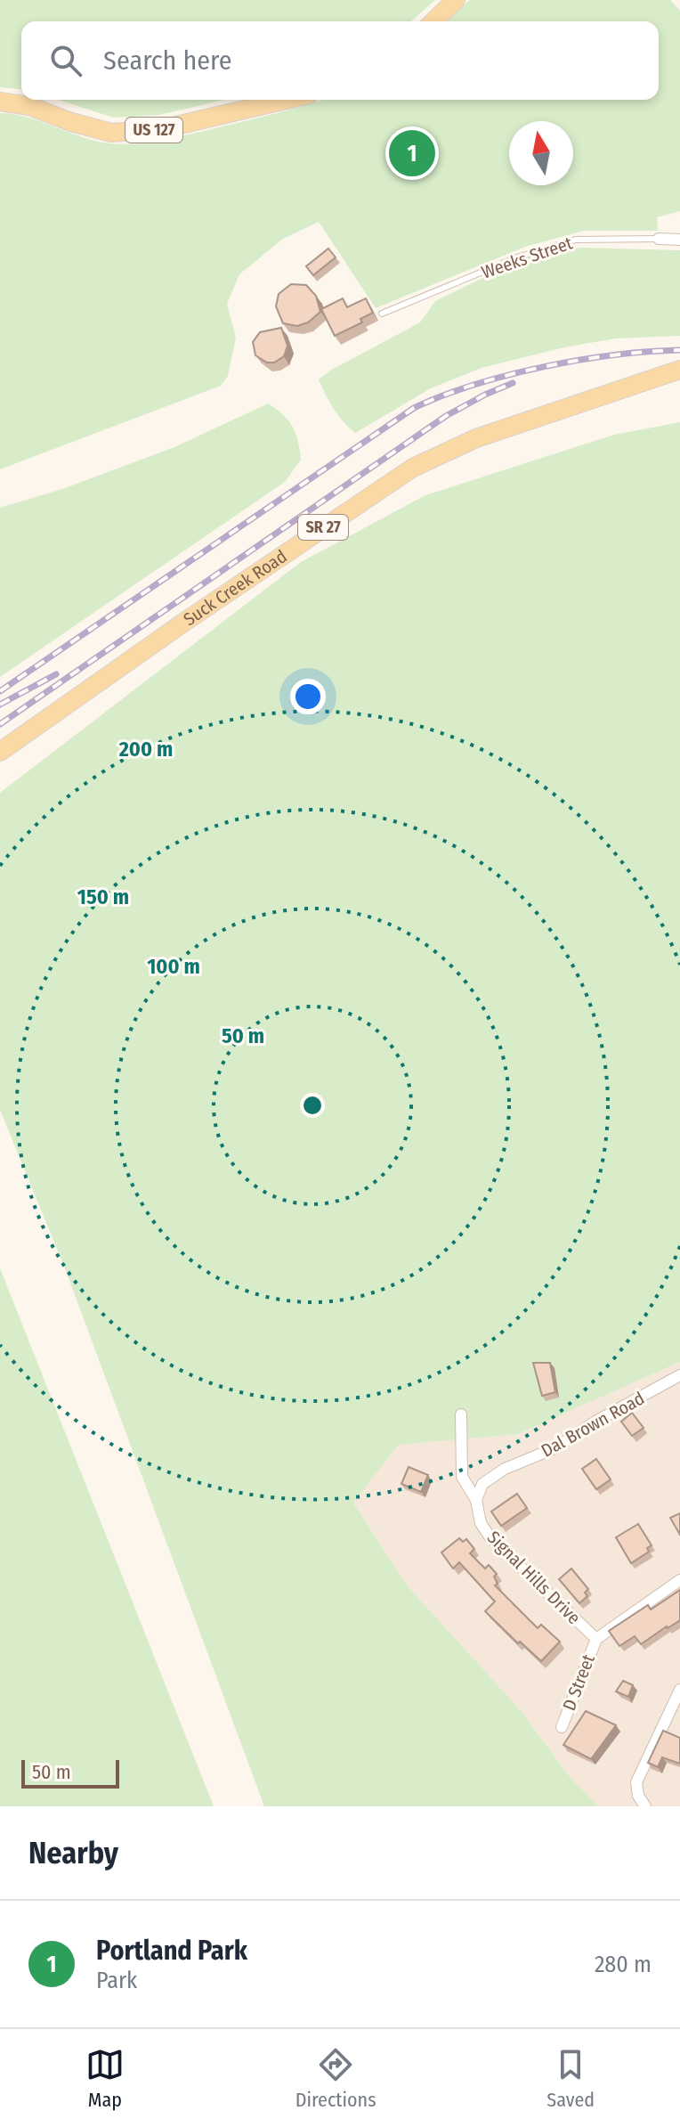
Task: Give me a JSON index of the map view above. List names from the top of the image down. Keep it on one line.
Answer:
{"streets":{"main road":["US 127","SR 27","Suck Creek Road"],"street":["Weeks Street","Dal Brown Road","Signal Hills Drive","D Street"]},"crossings":[["Dal Brown Road","Signal Hills Drive"],["Signal Hills Drive","D Street"]],"scale_bar":"50 m","north":"top","page":{"search":"Search here","pins":"1","scale":"50 m","heading":"Nearby","list":[{"mark":"1","name":"Portland Park","note":"Park","value":"280 m"}],"nav":["Map","Directions","Saved"]},"rings":["200 m","150 m","100 m","50 m"]}
